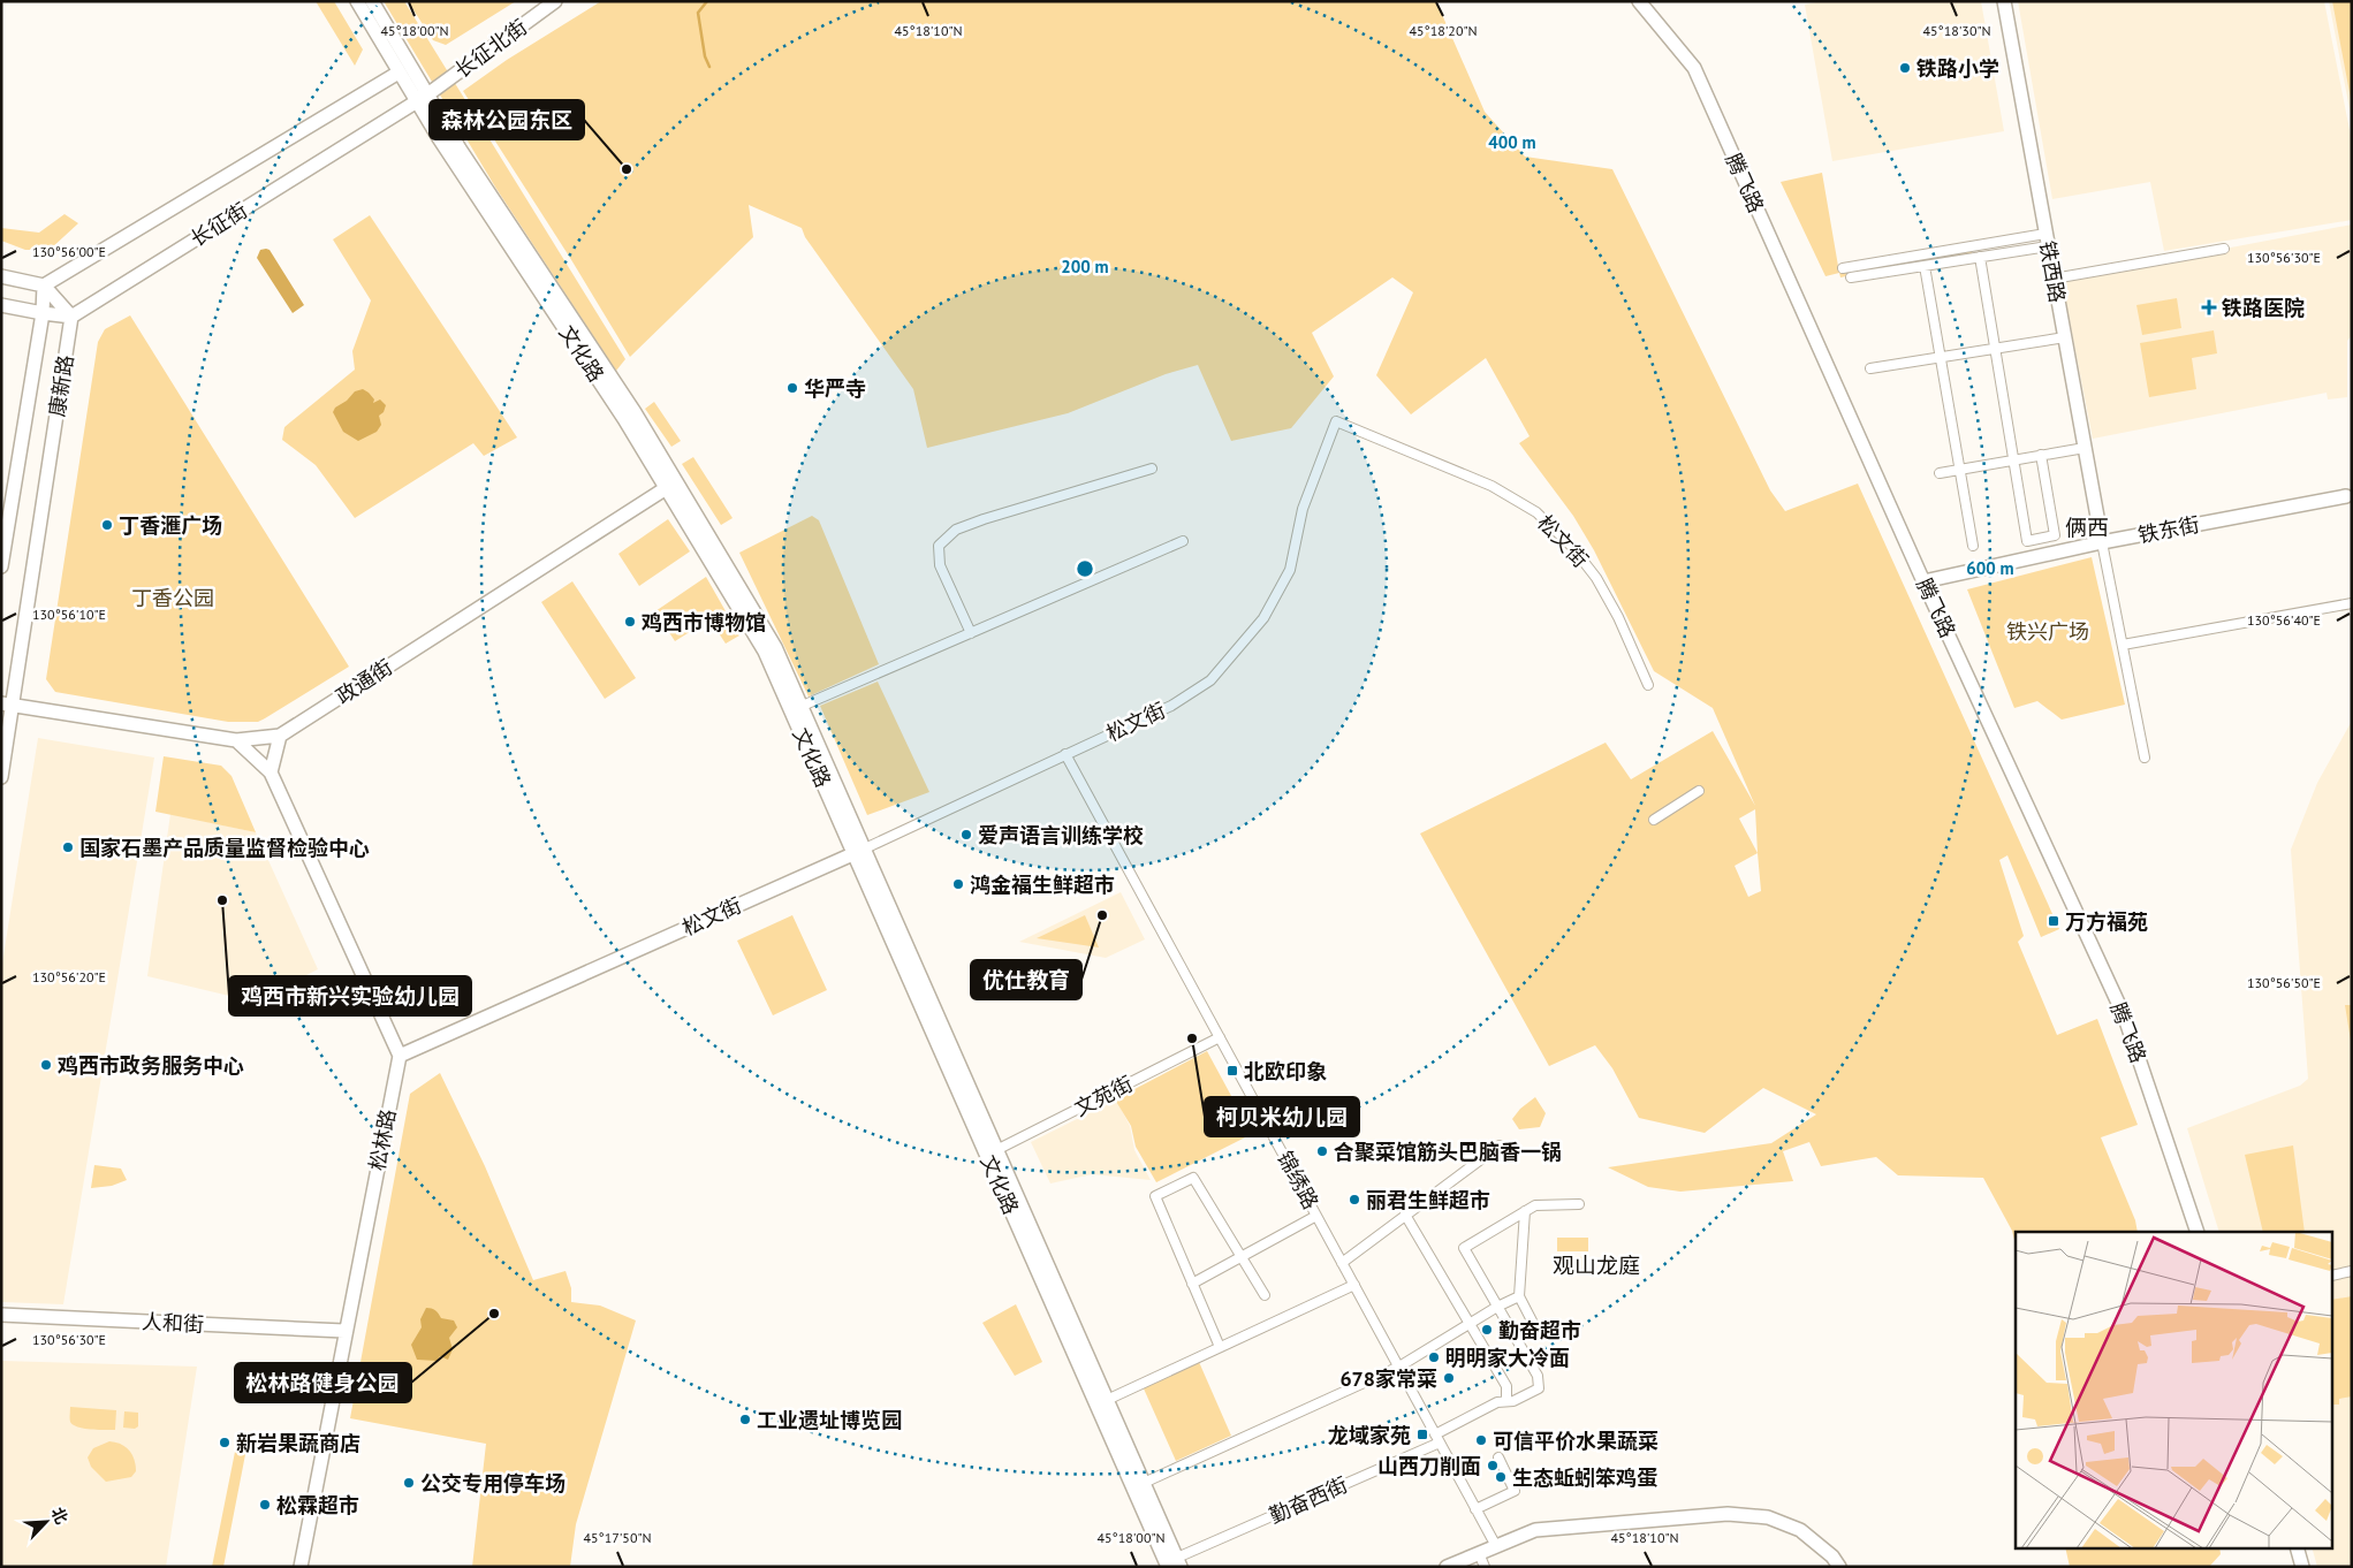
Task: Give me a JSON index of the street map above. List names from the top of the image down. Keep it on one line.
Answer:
{"streets":{"street":["长征北街","腾飞路","长征街","铁西路","文化路","康新路","铁东街","松文街","政通街","文苑街","松林路","锦绣路","人和街","勤奋西街"]},"crossings":[["长征北街","长征街"],["长征北街","文化路"],["腾飞路","铁东街"],["长征街","文化路"],["长征街","康新路"],["铁西路","铁东街"],["文化路","松文街"],["文化路","政通街"],["文化路","文苑街"],["文化路","勤奋西街"],["康新路","政通街"],["松文街","松林路"],["松文街","锦绣路"],["文苑街","锦绣路"],["松林路","人和街"],["锦绣路","勤奋西街"]],"districts":["俩西","观山龙庭"],"parks":["丁香公园","铁兴广场"],"places":{"other":["铁路小学","森林公园东区","华严寺","丁香滙广场","鸡西市博物馆","爱声语言训练学校","国家石墨产品质量监督检验中心","鸿金福生鲜超市","鸡西市新兴实验幼儿园","优仕教育","柯贝米幼儿园","鸡西市政务服务中心","合聚菜馆筋头巴脑香一锅","丽君生鲜超市","松林路健身公园","勤奋超市","明明家大冷面","678家常菜","工业遗址博览园","可信平价水果蔬菜","新岩果蔬商店","山西刀削面","生态蚯蚓笨鸡蛋","公交专用停车场","松霖超市"],"health":["铁路医院"],"transit":["万方福苑","北欧印象","龙域家苑"]},"north":"top right","coordinates":["45°18'00\"N","45°18'10\"N","45°18'20\"N","45°18'30\"N","130°56'00\"E","130°56'30\"E","130°56'10\"E","130°56'40\"E","130°56'20\"E","130°56'50\"E","45°17'50\"N"],"rings":["400 m","200 m","600 m"]}
